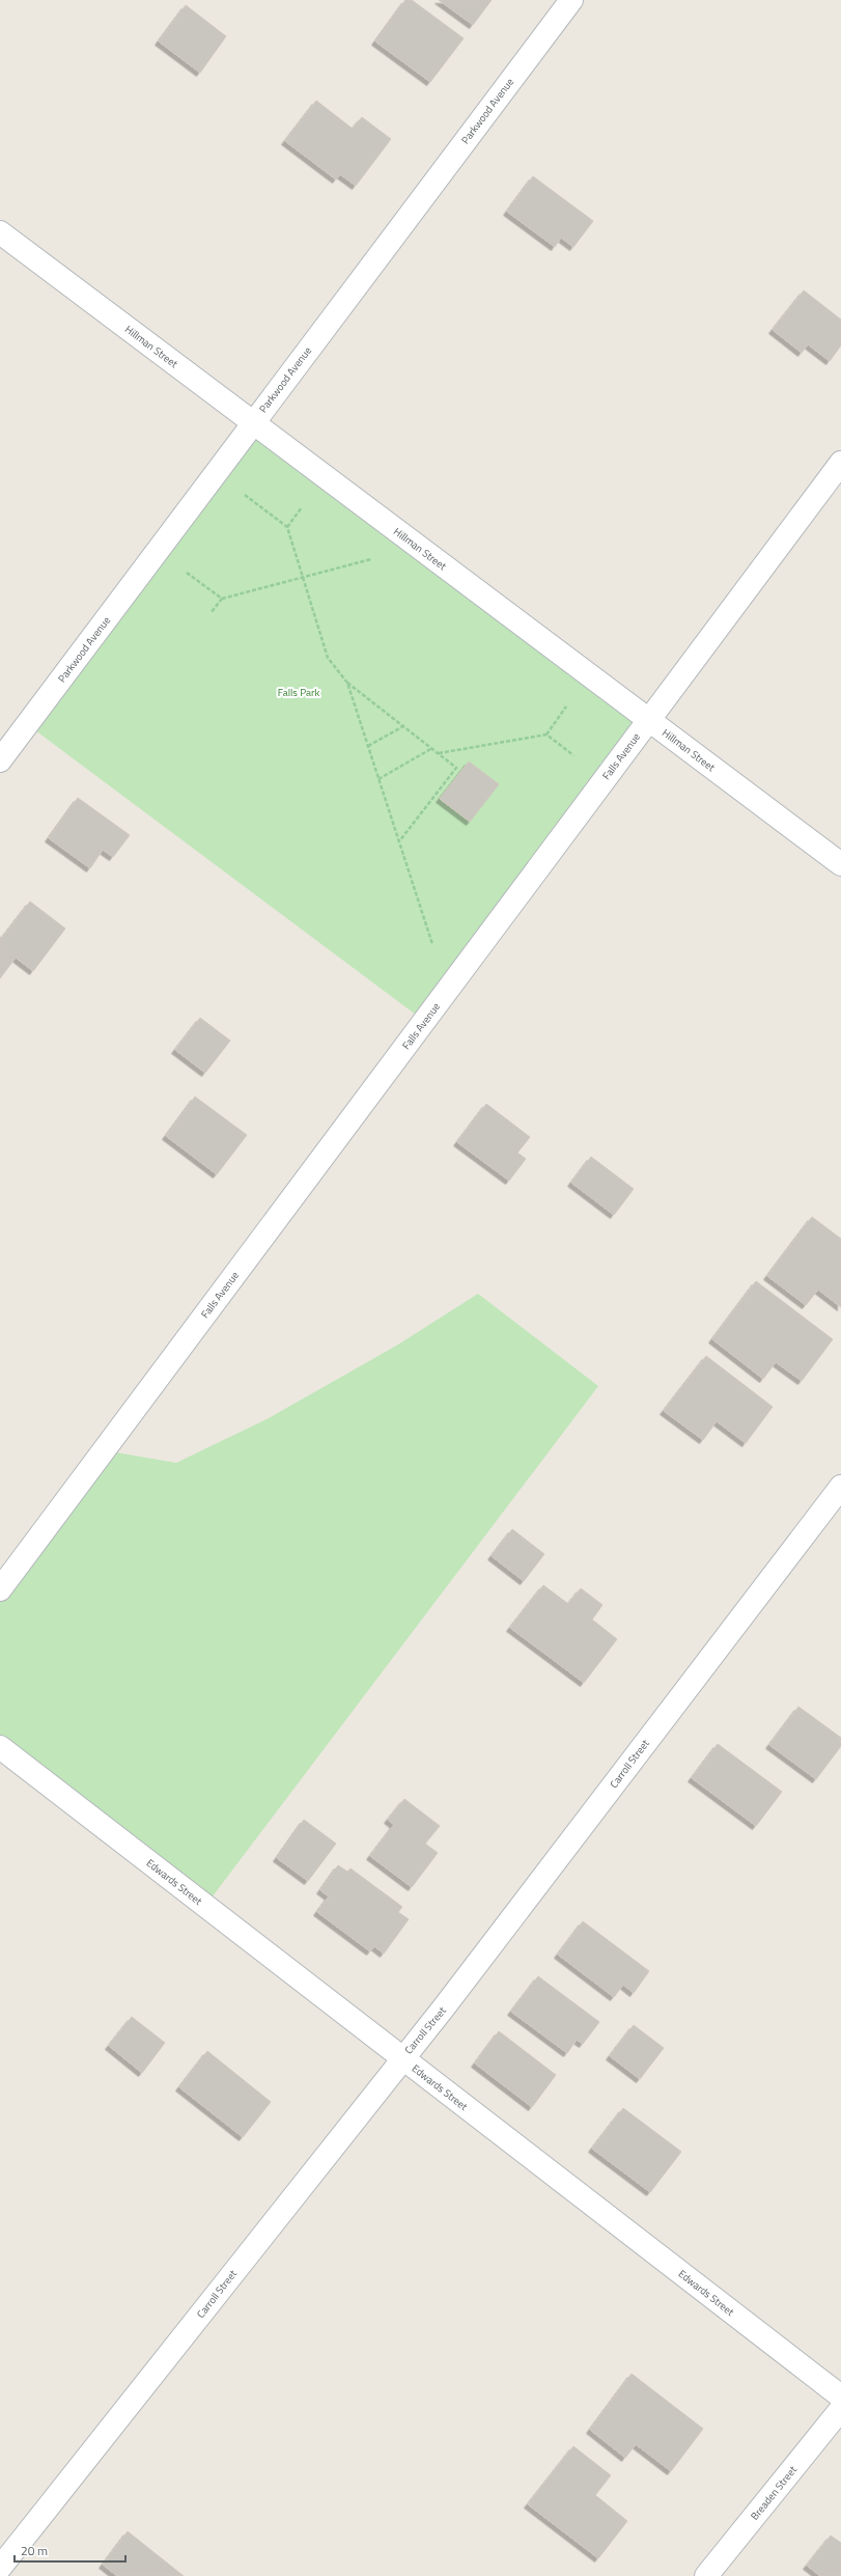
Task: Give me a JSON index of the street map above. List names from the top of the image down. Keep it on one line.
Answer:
{"streets":{"street":["Parkwood Avenue","Hillman Street","Falls Avenue","Carroll Street","Edwards Street","Breaden Street"]},"crossings":[["Parkwood Avenue","Hillman Street"],["Hillman Street","Falls Avenue"],["Carroll Street","Edwards Street"]],"parks":["Falls Park"],"scale_bar":"20 m"}
